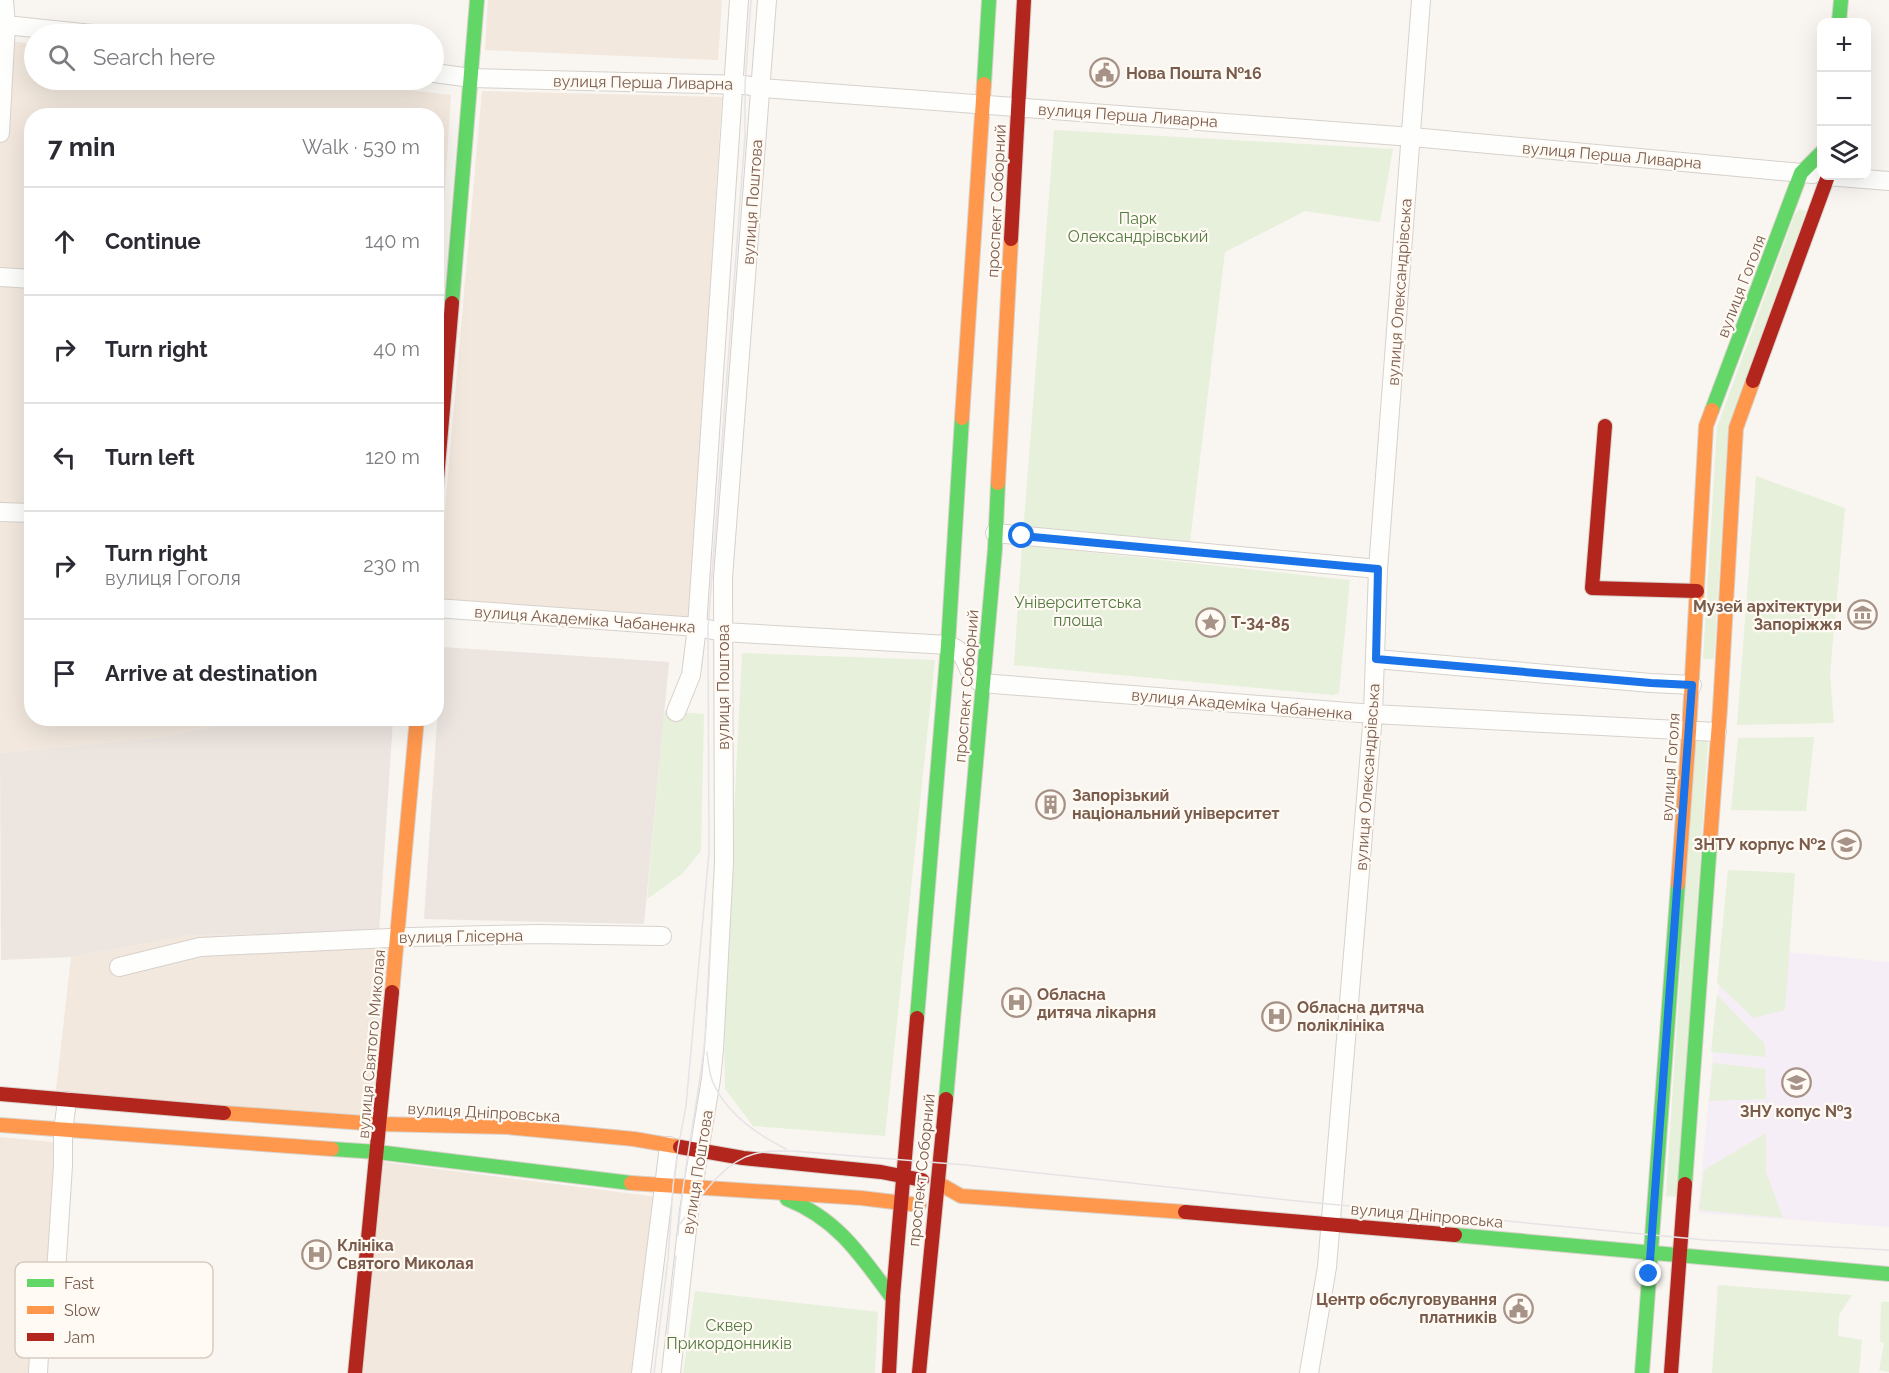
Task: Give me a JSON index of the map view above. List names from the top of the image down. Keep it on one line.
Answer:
{"streets":{"main road":["проспект Соборний","вулиця Гоголя","вулиця Святого Миколая","вулиця Дніпровська"],"street":["вулиця Перша Ливарна","вулиця Поштова","вулиця Олександрівська","вулиця Академіка Чабаненка","вулиця Глісерна"]},"crossings":[["вулиця Перша Ливарна","проспект Соборний"],["вулиця Перша Ливарна","вулиця Поштова"],["вулиця Перша Ливарна","вулиця Гоголя"],["вулиця Перша Ливарна","вулиця Олександрівська"],["проспект Соборний","вулиця Академіка Чабаненка"],["проспект Соборний","вулиця Дніпровська"],["вулиця Поштова","вулиця Академіка Чабаненка"],["вулиця Поштова","вулиця Дніпровська"],["вулиця Гоголя","вулиця Академіка Чабаненка"],["вулиця Гоголя","вулиця Дніпровська"],["вулиця Олександрівська","вулиця Академіка Чабаненка"],["вулиця Олександрівська","вулиця Дніпровська"],["вулиця Глісерна","вулиця Святого Миколая"],["вулиця Святого Миколая","вулиця Дніпровська"]],"parks":["Парк Олександрівський","Університетська площа","Сквер Прикордонників"],"places":{"public building":["Нова Пошта №16","Центр обслуговування платників"],"museum":["Музей архітектури Запоріжжя"],"place":["Т-34-85"],"building":["Запорізький національний університет"],"school or university":["ЗНТУ корпус №2","ЗНУ копус №3"],"hospital":["Обласна дитяча лікарня","Обласна дитяча поліклініка","Клініка Святого Миколая"]},"legend":["Fast","Slow","Jam"],"page":{"map_buttons":["+","−"],"search":"Search here","heading":["7 min","Walk · 530 m"],"list":[["Continue","140 m"],["Turn right","40 m"],["Turn left","120 m"],["Turn right","вулиця Гоголя","230 m"],"Arrive at destination"]}}
